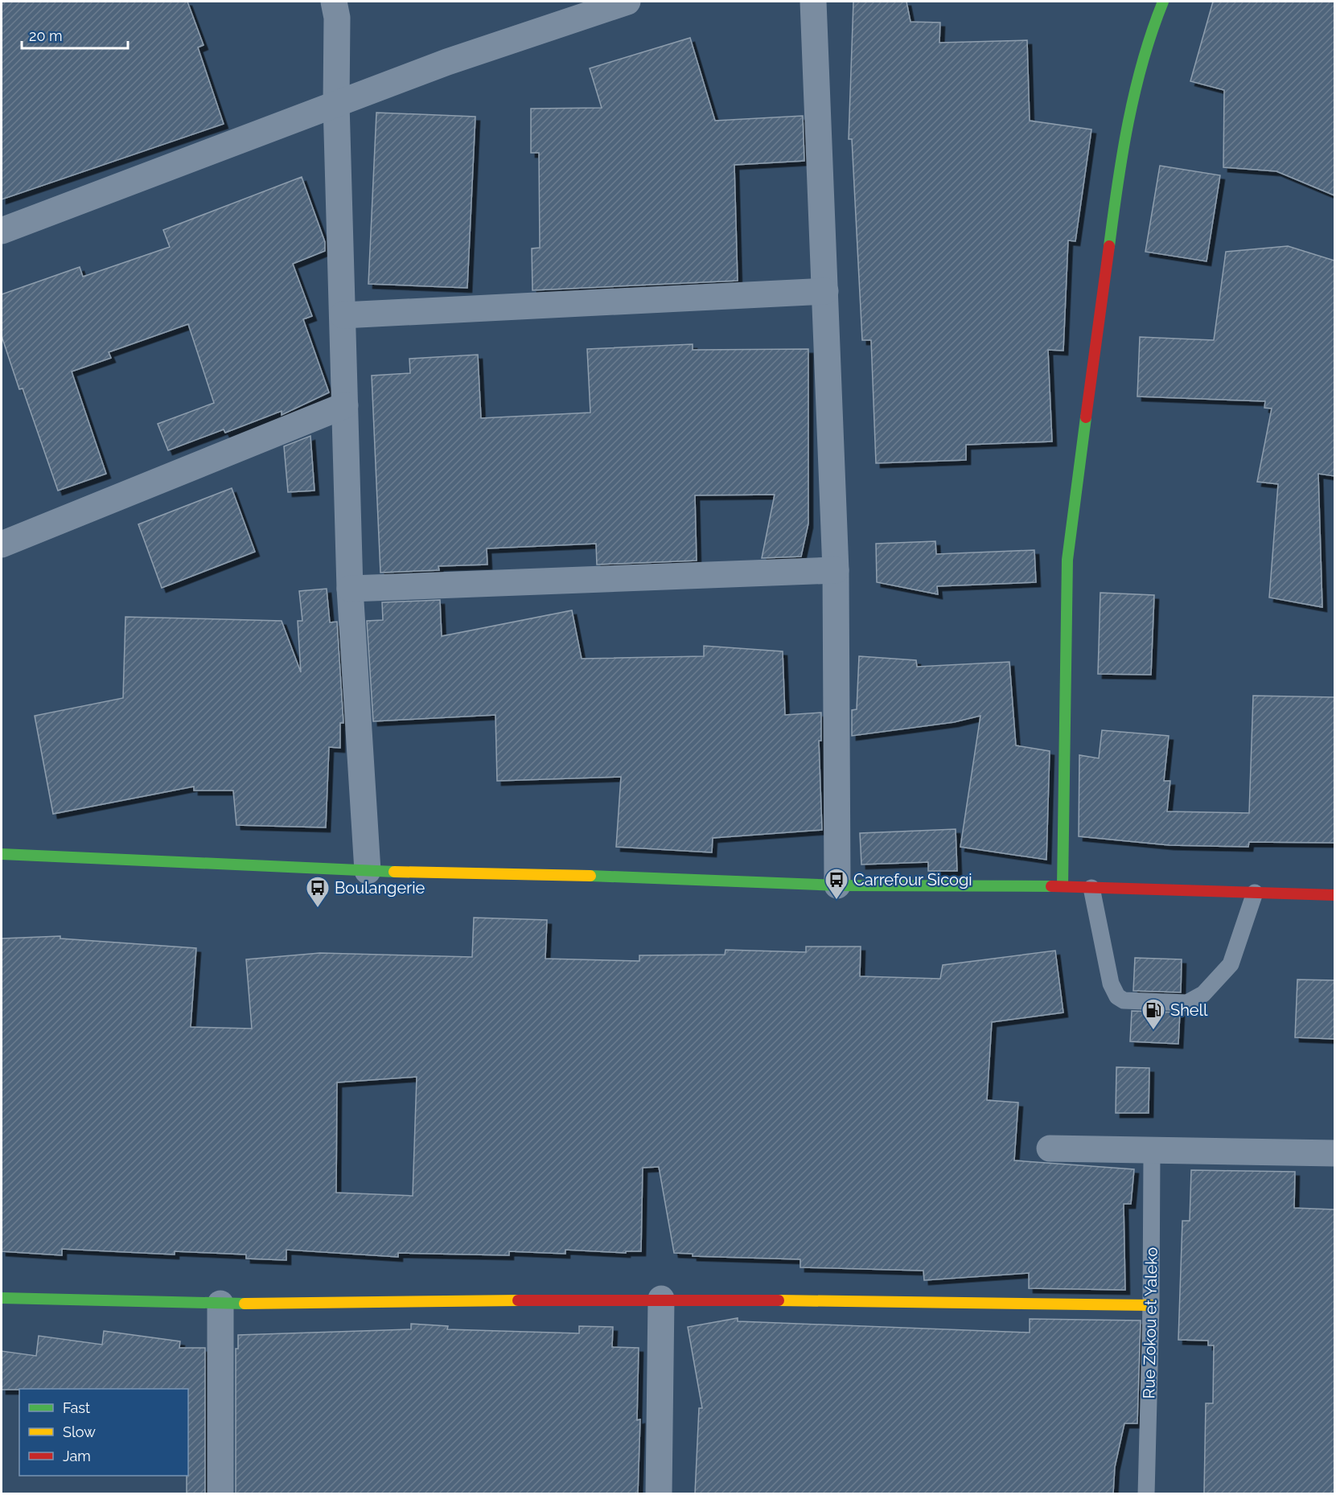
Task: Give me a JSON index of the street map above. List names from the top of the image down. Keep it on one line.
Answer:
{"streets":{"lane":["Rue Zokou et Yaleko"]},"places":{"bus stop":["Carrefour Sicogi","Boulangerie"],"fuel station":["Shell"]},"legend":["Fast","Slow","Jam"],"scale_bar":"20 m"}
